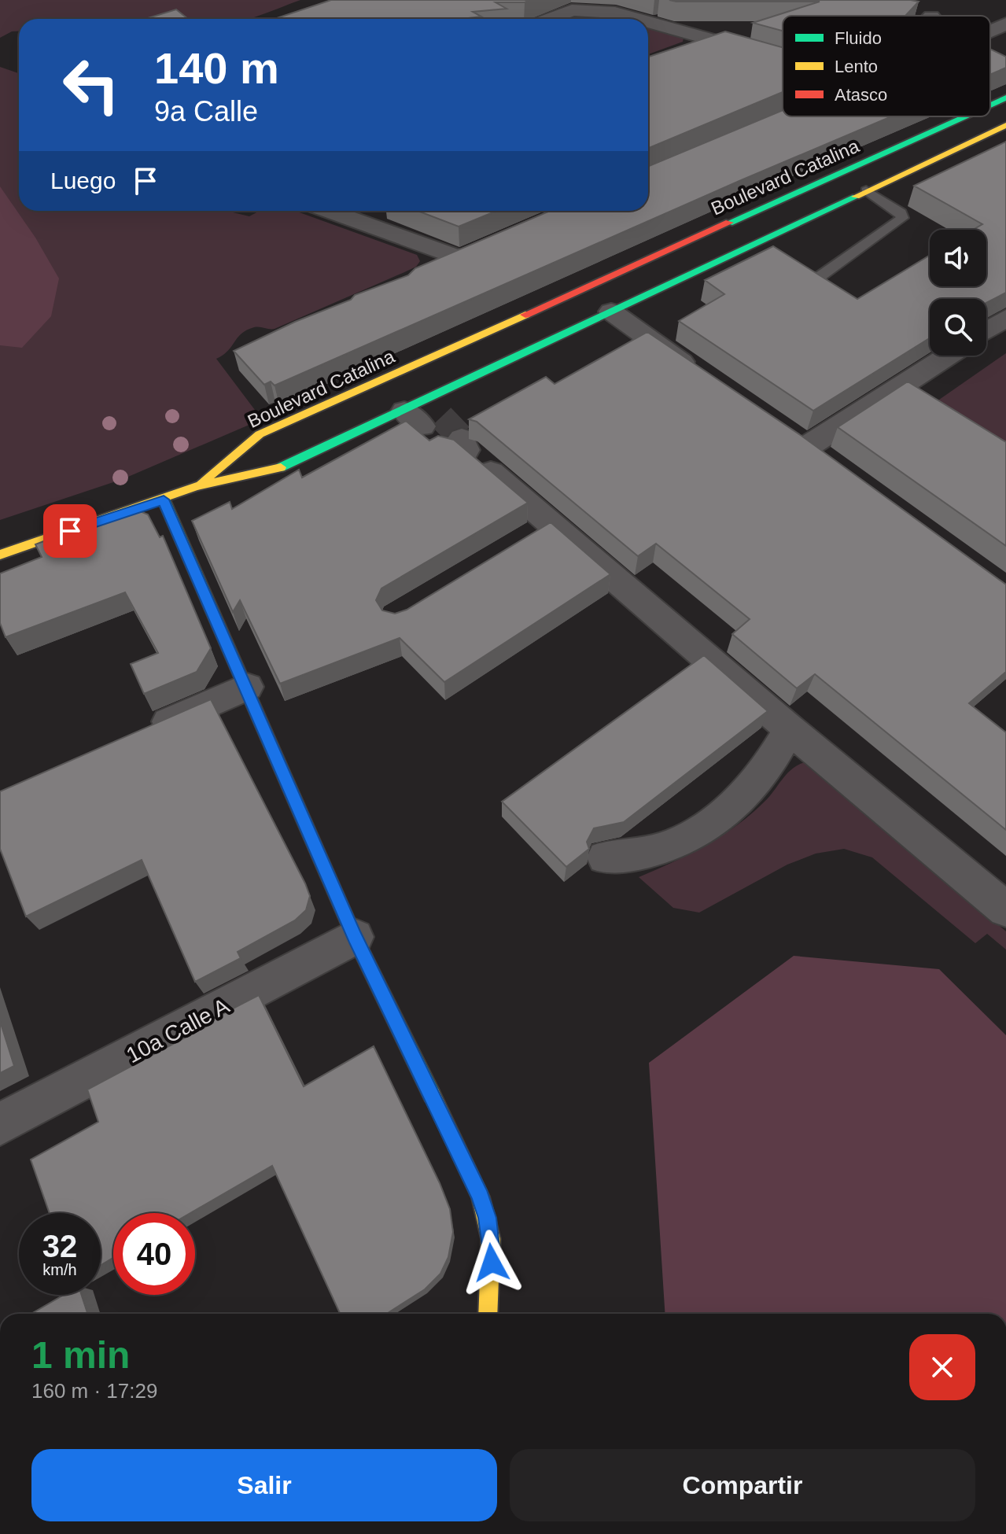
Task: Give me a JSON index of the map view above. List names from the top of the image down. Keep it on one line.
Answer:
{"streets":{"street":["Boulevard Catalina","10a Calle A"]},"legend":["Fluido","Lento","Atasco"],"page":{"turn":["140 m","9a Calle"],"then":"Luego","speed":"32 km/h","limit":"40","heading":["1 min","160 m · 17:29"],"buttons":["Salir","Compartir"]}}
